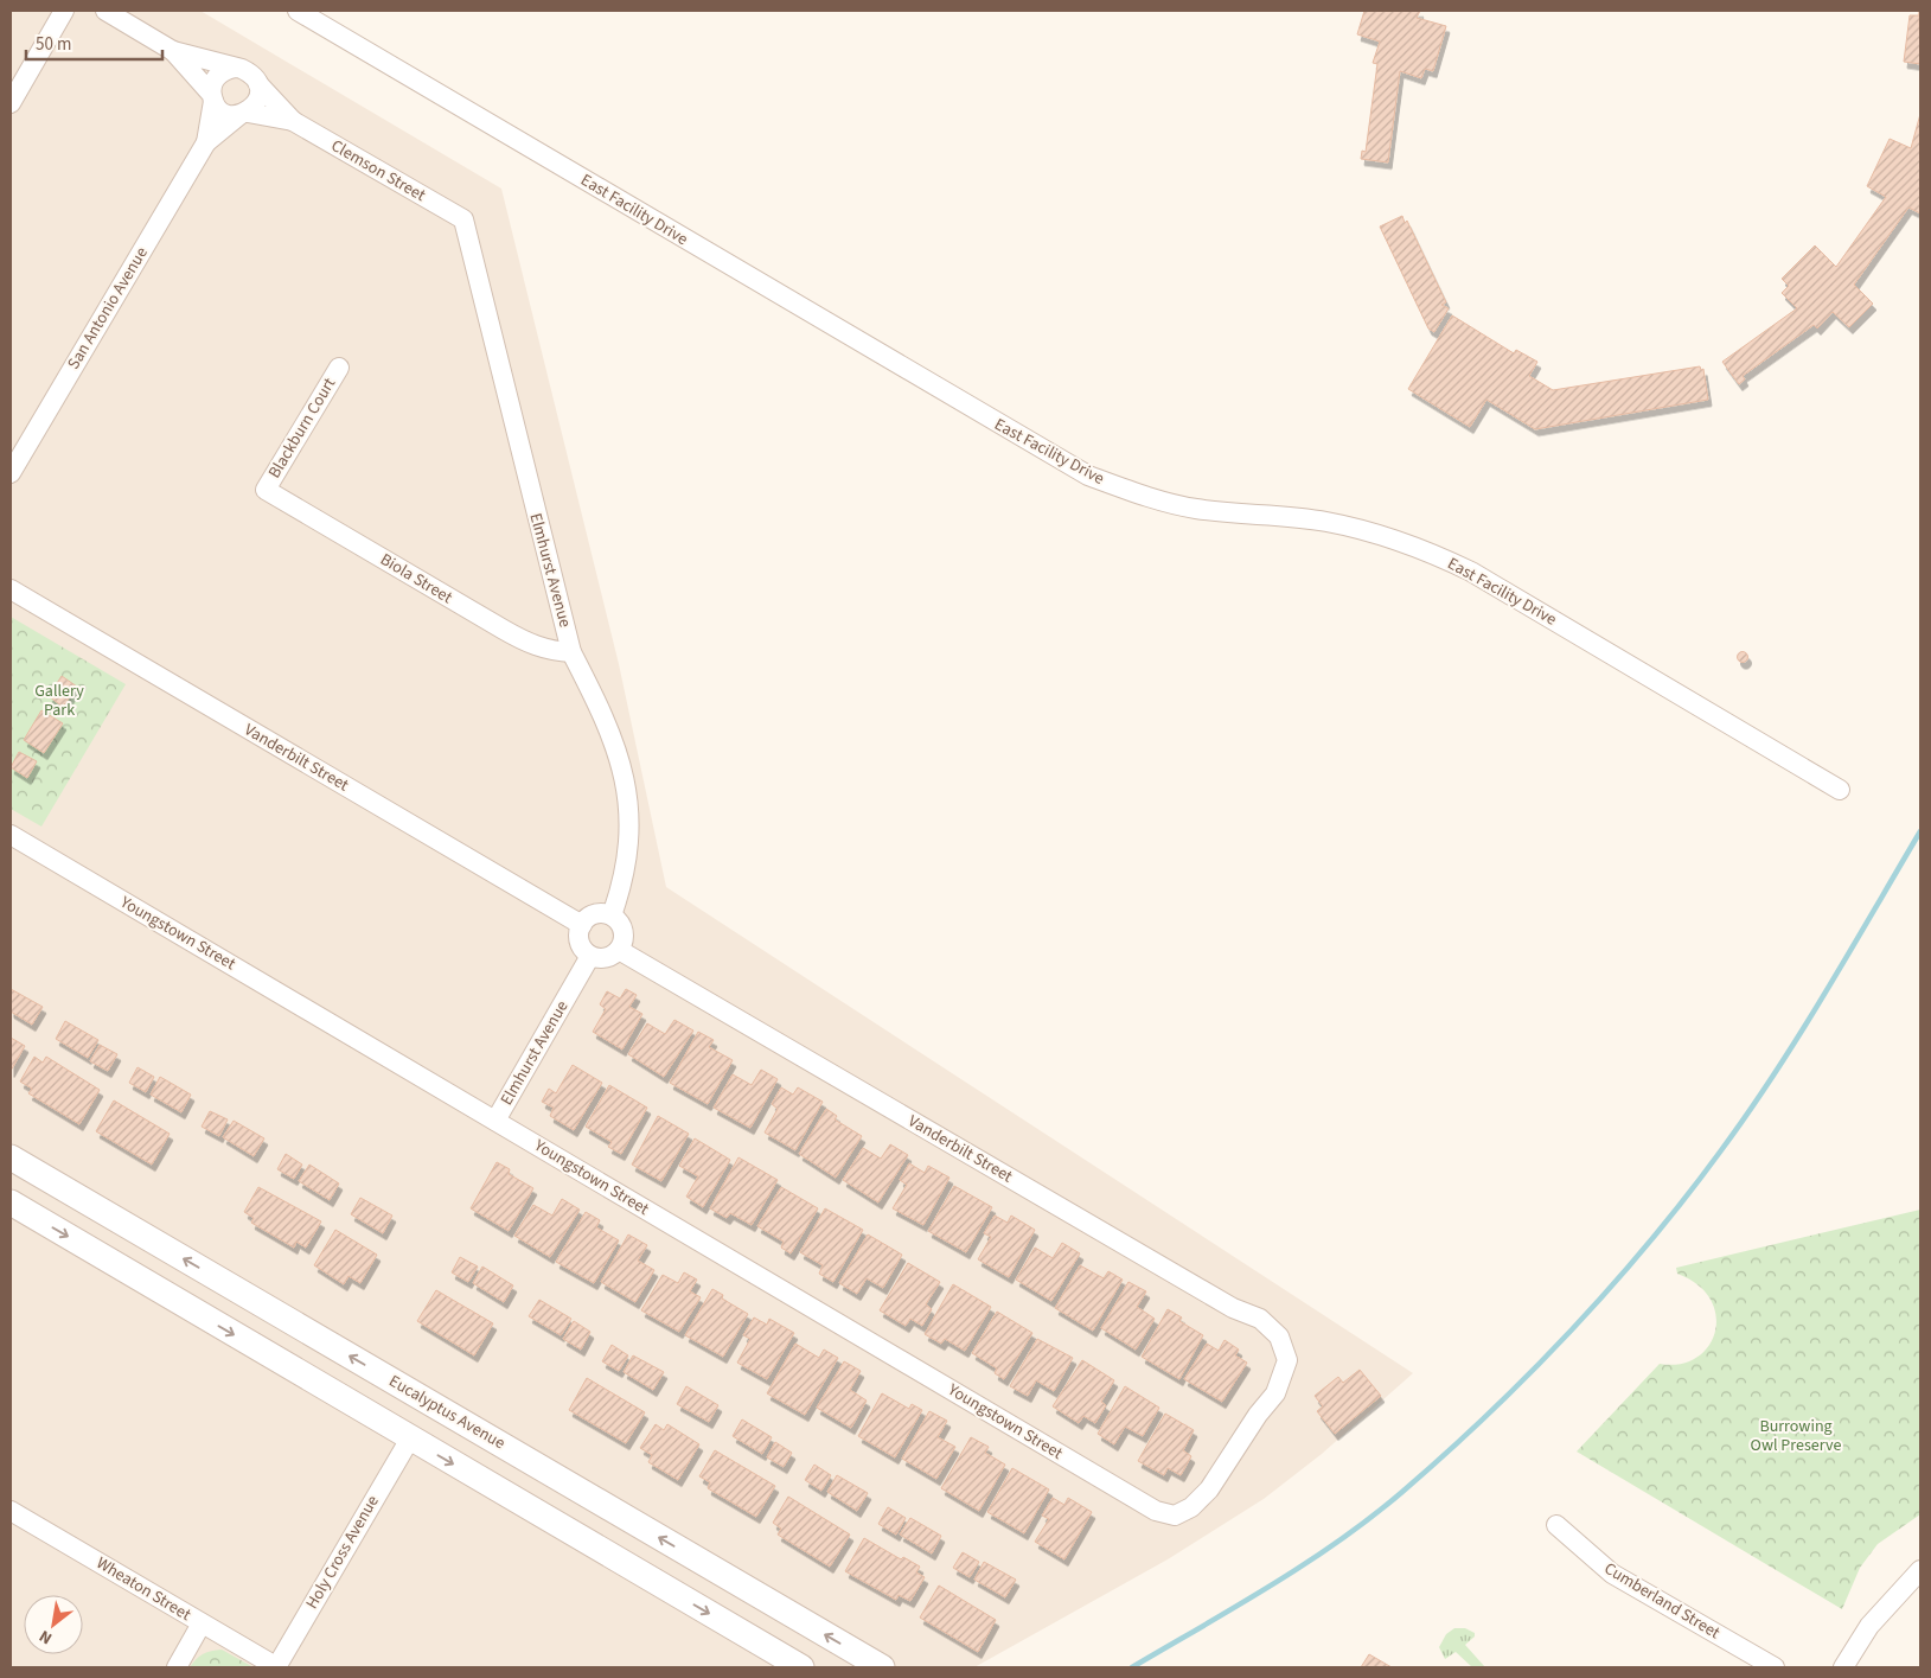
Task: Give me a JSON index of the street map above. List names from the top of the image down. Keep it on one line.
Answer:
{"streets":{"street":["Clemson Street","East Facility Drive","San Antonio Avenue","Blackburn Court","Elmhurst Avenue","Biola Street","Vanderbilt Street","Youngstown Street","Eucalyptus Avenue","Holy Cross Avenue","Wheaton Street","Cumberland Street"]},"crossings":[["Clemson Street","San Antonio Avenue"],["Clemson Street","Elmhurst Avenue"],["Blackburn Court","Biola Street"],["Elmhurst Avenue","Biola Street"],["Elmhurst Avenue","Vanderbilt Street"],["Elmhurst Avenue","Youngstown Street"],["Vanderbilt Street","Youngstown Street"],["Holy Cross Avenue","Wheaton Street"]],"parks":["Gallery Park","Burrowing Owl Preserve"],"scale_bar":"50 m","north":"bottom left"}
